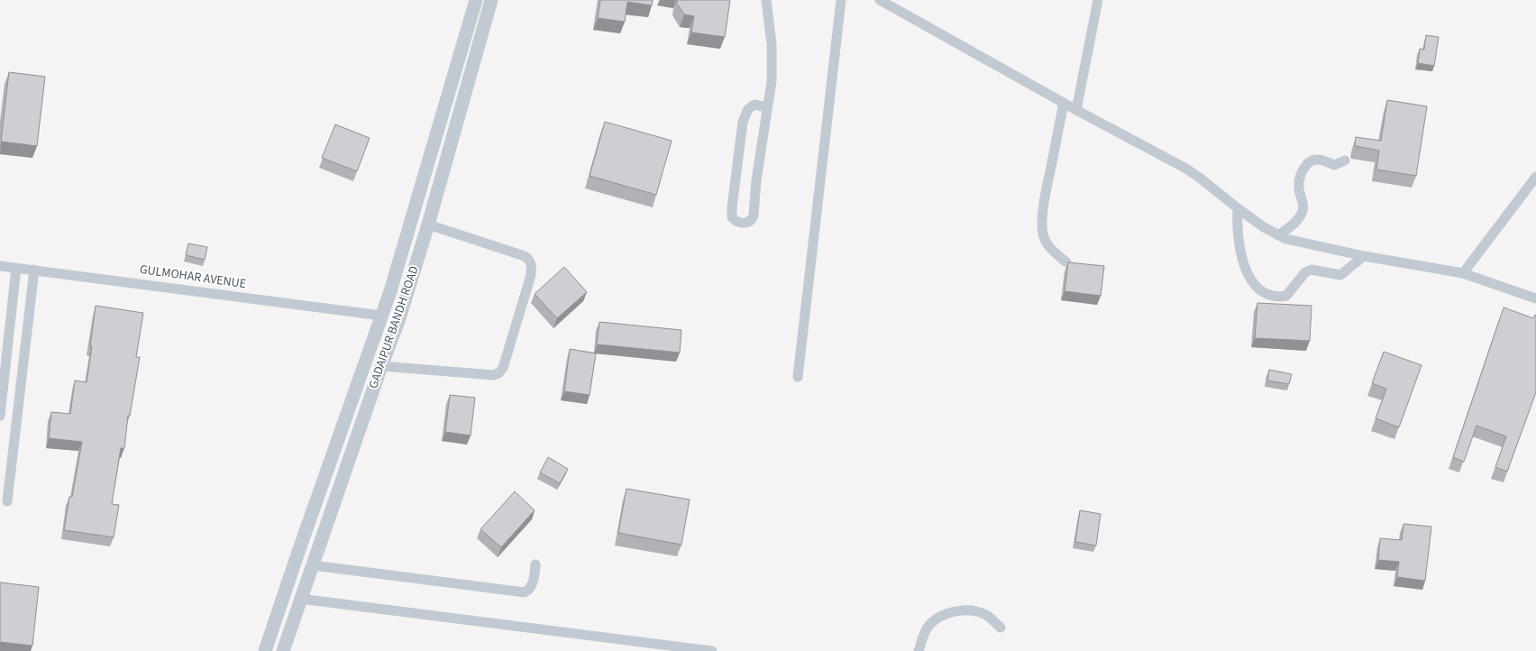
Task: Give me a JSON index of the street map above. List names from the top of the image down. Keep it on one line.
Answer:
{"streets":{"street":["GULMOHAR AVENUE","GADAIPUR BANDH ROAD"]}}
